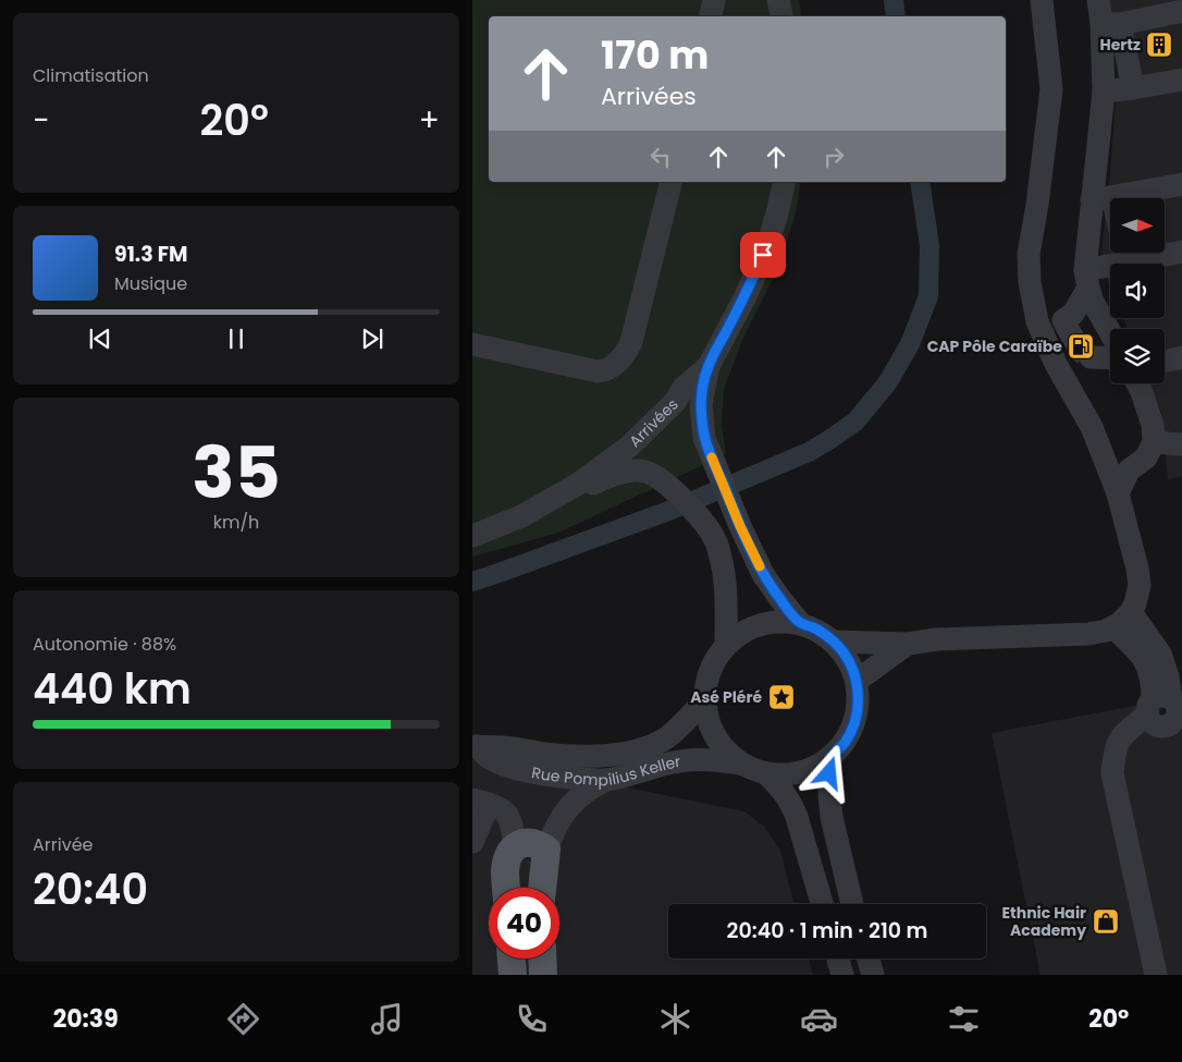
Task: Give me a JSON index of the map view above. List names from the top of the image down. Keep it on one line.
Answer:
{"streets":{"street":["Arrivées","Rue Pompilius Keller"]},"places":{"building":["Hertz"],"fuel station":["CAP Pôle Caraïbe"],"place":["Asé Pléré"],"shop":["Ethnic Hair Academy"]},"north":"right","page":{"tile":["Climatisation",["35","km/h"],["Autonomie · 88%","440 km"],["Arrivée","20:40"]],"turn":["170 m","Arrivées"],"heat":["−","20°","+"],"song":["91.3 FM","Musique"],"limit":"40","trip":"20:40 · 1 min · 210 m","tabs":["20:39","20°"]}}
